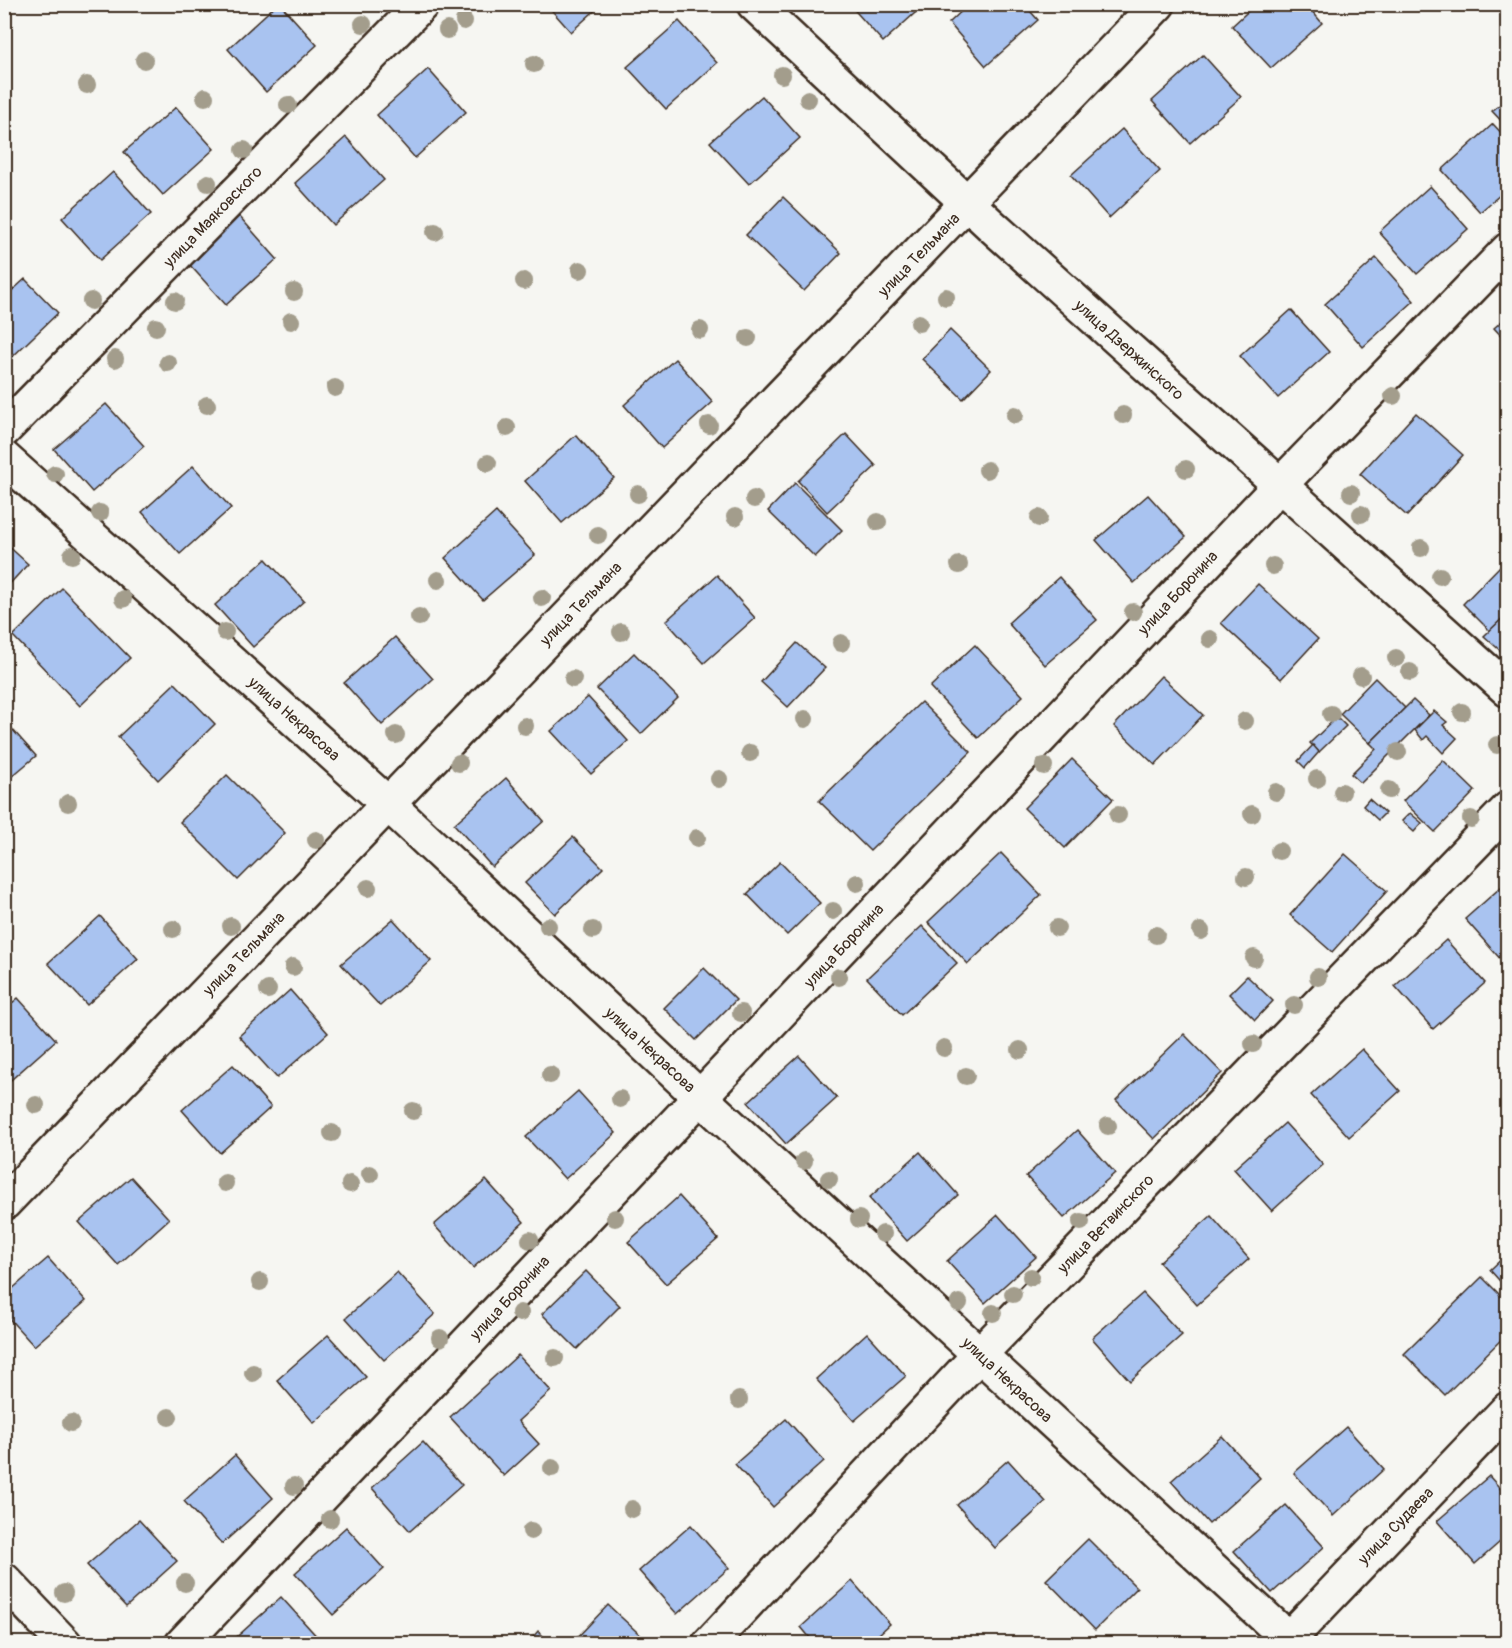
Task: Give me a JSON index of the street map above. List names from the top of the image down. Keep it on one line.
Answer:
{"streets":{"street":["улица Маяковского","улица Тельмана","улица Дзержинского","улица Боронина","улица Некрасова","улица Ветвинского","улица Судаева"]},"crossings":[["улица Тельмана","улица Дзержинского"],["улица Тельмана","улица Некрасова"],["улица Дзержинского","улица Боронина"],["улица Боронина","улица Некрасова"],["улица Некрасова","улица Ветвинского"],["улица Некрасова","улица Судаева"]]}
